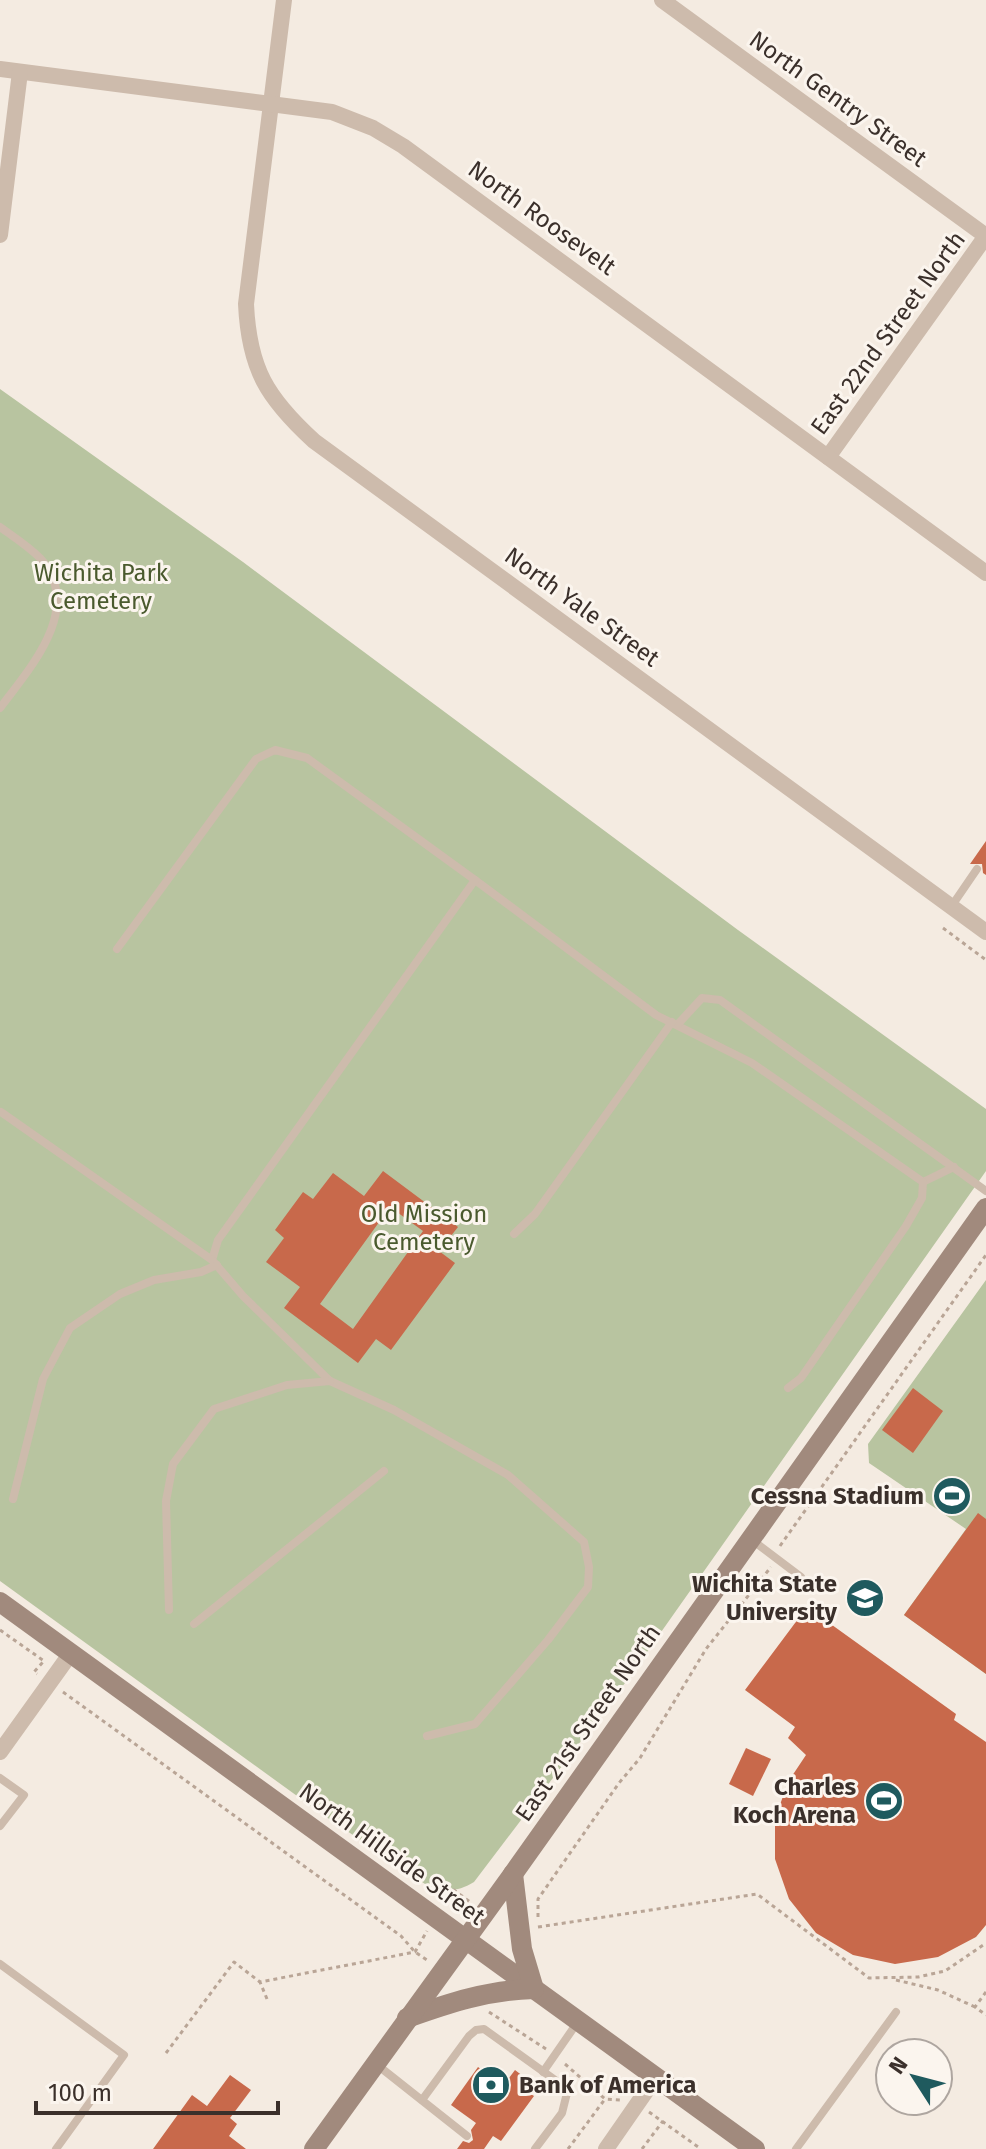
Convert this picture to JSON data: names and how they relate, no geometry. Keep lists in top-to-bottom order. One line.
{"streets":{"main road":["East 21st Street North","North Hillside Street"],"street":["North Gentry Street","North Roosevelt","East 22nd Street North","North Yale Street"]},"crossings":[["North Gentry Street","East 22nd Street North"],["North Roosevelt","East 22nd Street North"],["North Roosevelt","North Yale Street"],["East 21st Street North","North Hillside Street"]],"parks":["Wichita Park Cemetery","Old Mission Cemetery"],"places":{"sports":["Cessna Stadium","Charles Koch Arena"],"school or university":["Wichita State University"],"bank":["Bank of America"]},"scale_bar":"100 m","north":"top left"}
